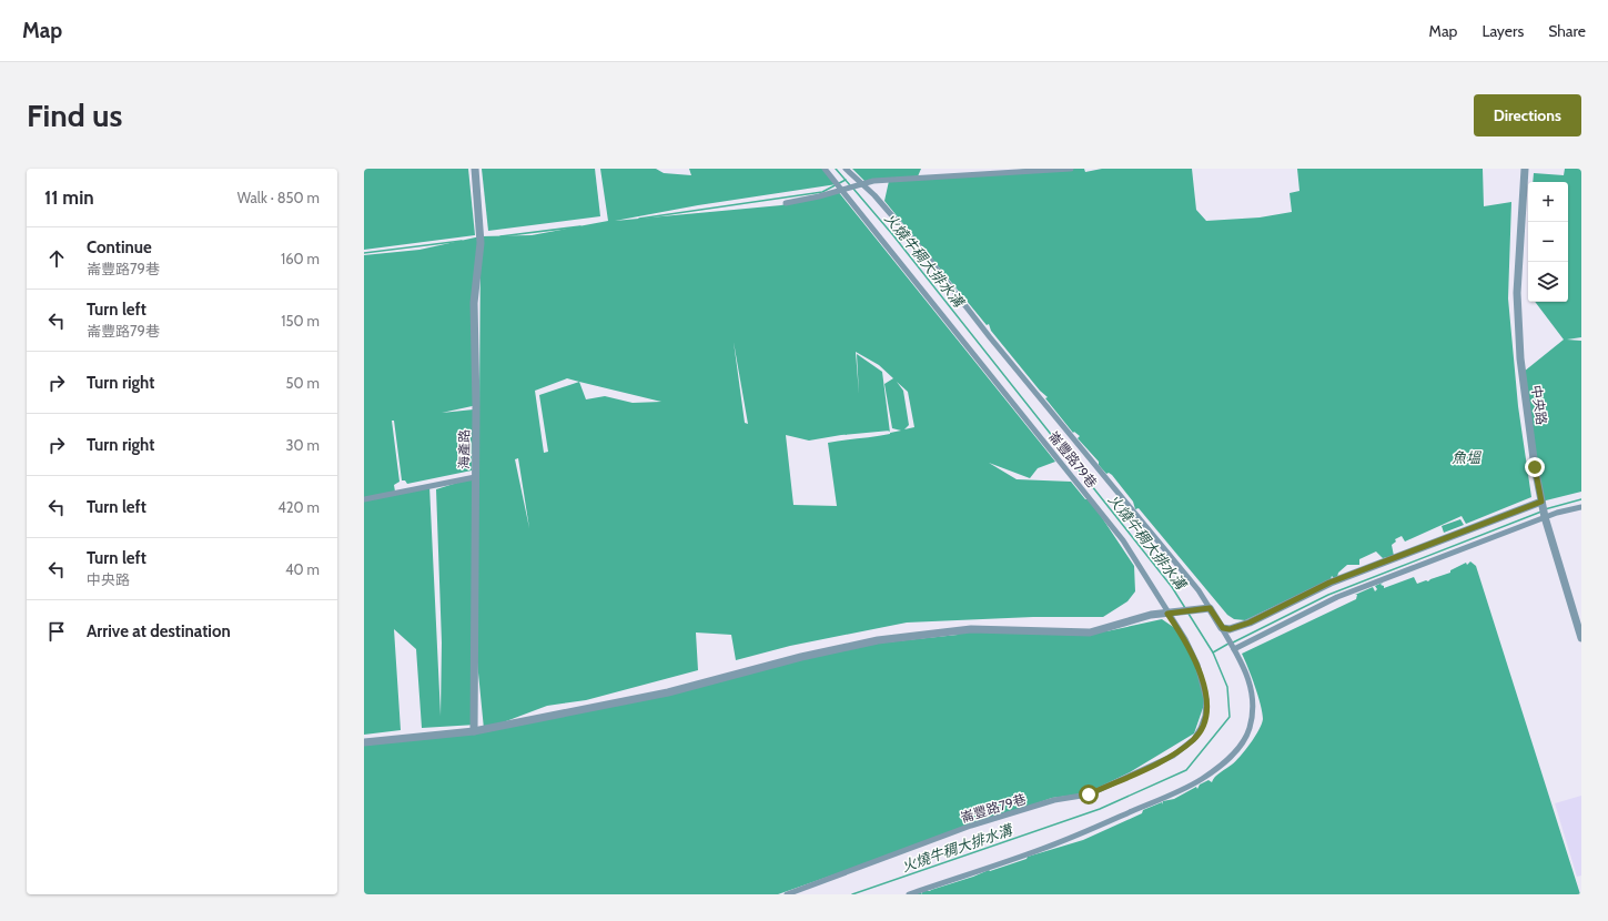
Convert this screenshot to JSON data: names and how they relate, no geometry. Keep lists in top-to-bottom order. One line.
{"streets":{"street":["中央路","海產路","崙豐路79巷"]},"water":["火燒牛稠大排水溝","魚塭"],"page":{"header":"Map","nav":["Map","Layers","Share"],"buttons":"Directions","title":"Find us","heading":["11 min","Walk · 850 m"],"map_buttons":["+","−"],"list":[["Continue","崙豐路79巷","160 m"],["Turn left","崙豐路79巷","150 m"],["Turn right","50 m"],["Turn right","30 m"],["Turn left","420 m"],["Turn left","中央路","40 m"],"Arrive at destination"]}}
